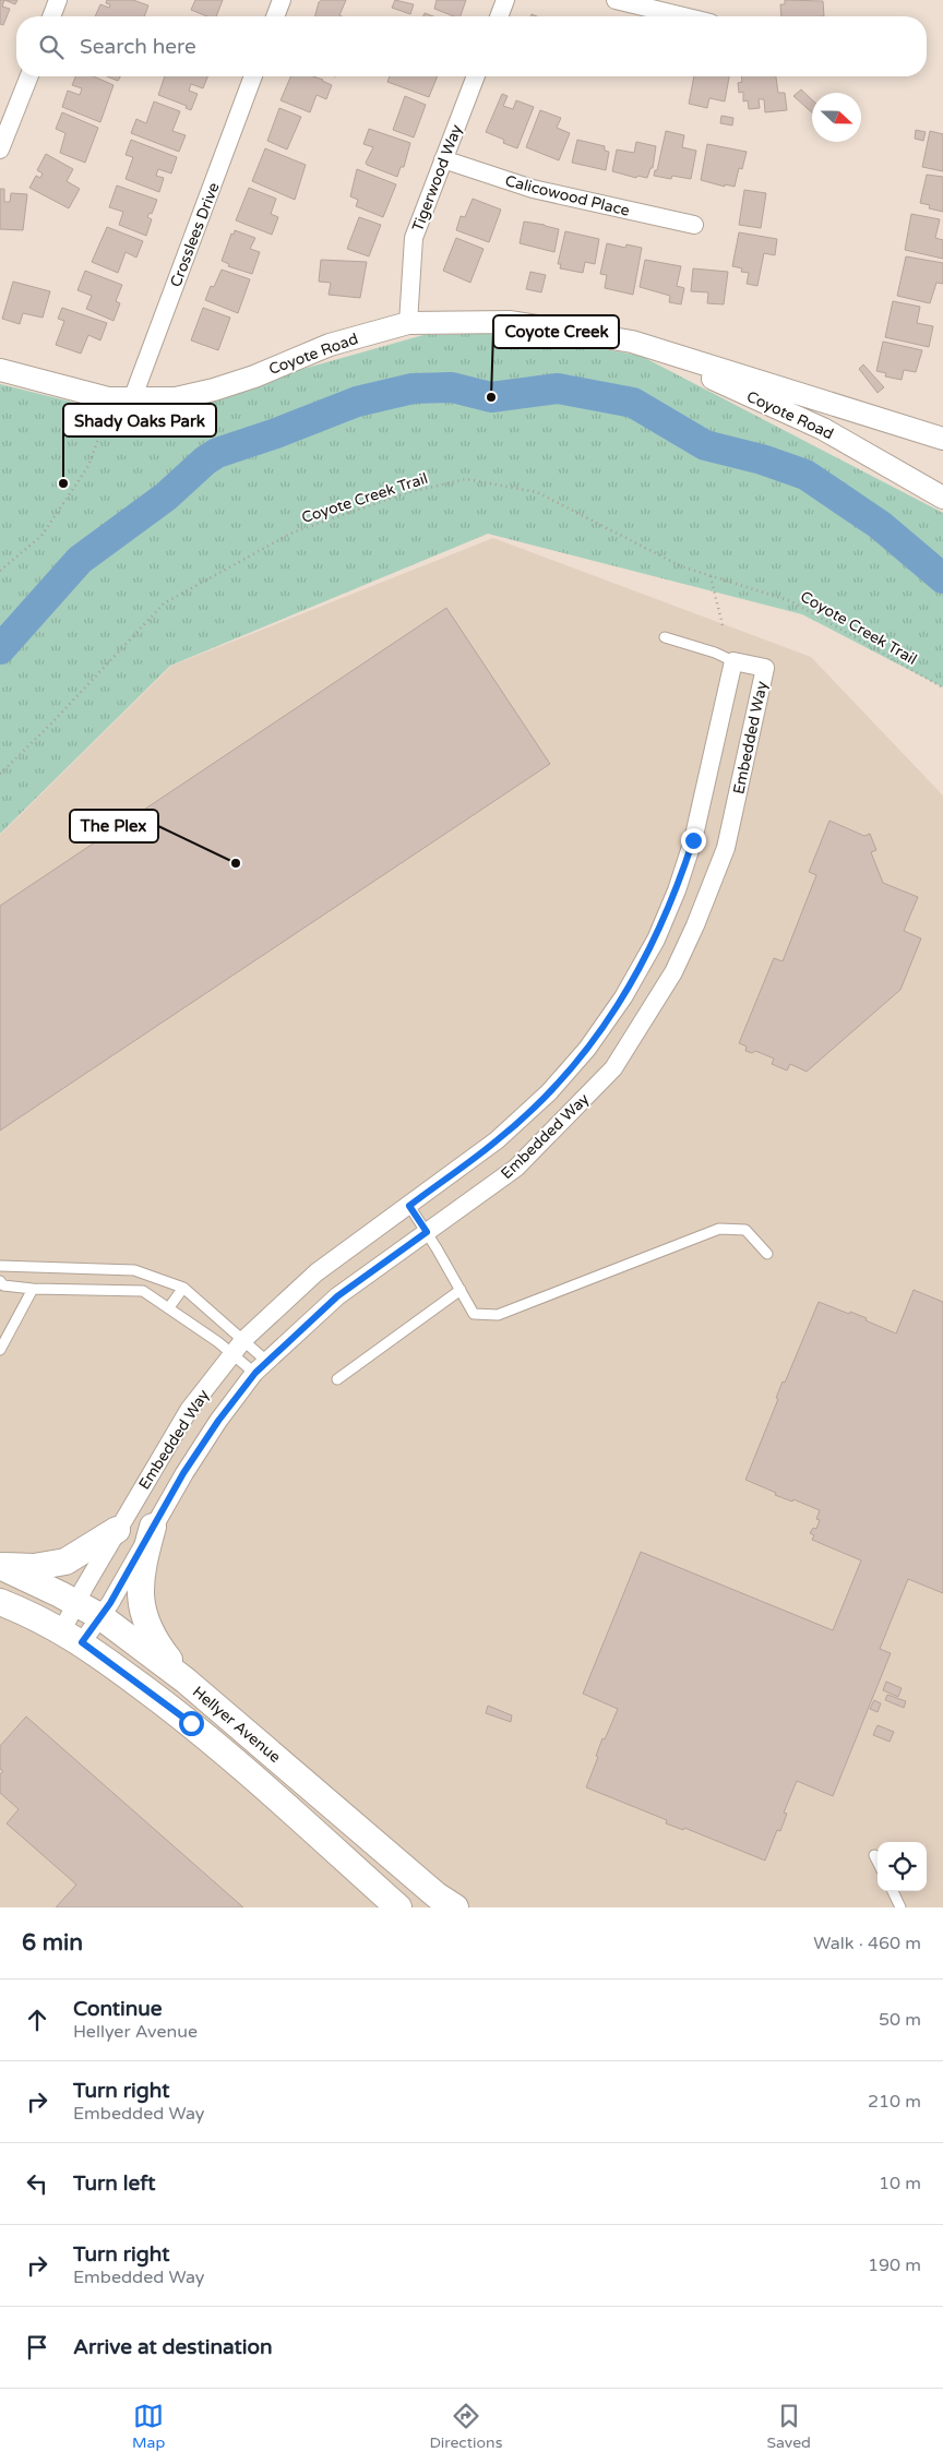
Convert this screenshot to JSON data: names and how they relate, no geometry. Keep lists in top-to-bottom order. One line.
{"streets":{"main road":["Hellyer Avenue"],"street":["Tigerwood Way","Calicowood Place","Crosslees Drive","Coyote Road","Embedded Way"],"path":["Coyote Creek Trail"]},"crossings":[["Tigerwood Way","Calicowood Place"],["Tigerwood Way","Coyote Road"],["Crosslees Drive","Coyote Road"],["Embedded Way","Hellyer Avenue"]],"places":["Coyote Creek","Shady Oaks Park","The Plex"],"north":"right","page":{"search":"Search here","heading":["6 min","Walk · 460 m"],"list":[["Continue","Hellyer Avenue","50 m"],["Turn right","Embedded Way","210 m"],["Turn left","10 m"],["Turn right","Embedded Way","190 m"],"Arrive at destination"],"nav":["Map","Directions","Saved"]}}
